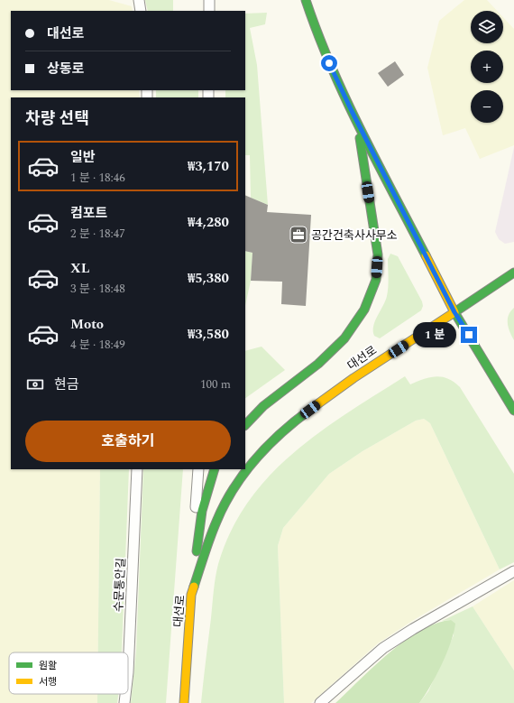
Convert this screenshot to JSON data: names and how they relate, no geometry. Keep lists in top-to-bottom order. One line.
{"streets":{"street":["대선로"],"lane":["수문통안길"]},"places":{"office":["공간건축사사무소"]},"legend":["원활","서행"],"page":{"map_buttons":["+","−"],"banner":["대선로","상동로"],"heading":"차량 선택","list":[{"name":"일반","note":"1 분 · 18:46","value":"₩3,170"},{"name":"컴포트","note":"2 분 · 18:47","value":"₩4,280"},{"name":"XL","note":"3 분 · 18:48","value":"₩5,380"},{"name":"Moto","note":"4 분 · 18:49","value":"₩3,580"}],"bubble":"1 분","pay":["현금","100 m"],"buttons":"호출하기"}}
